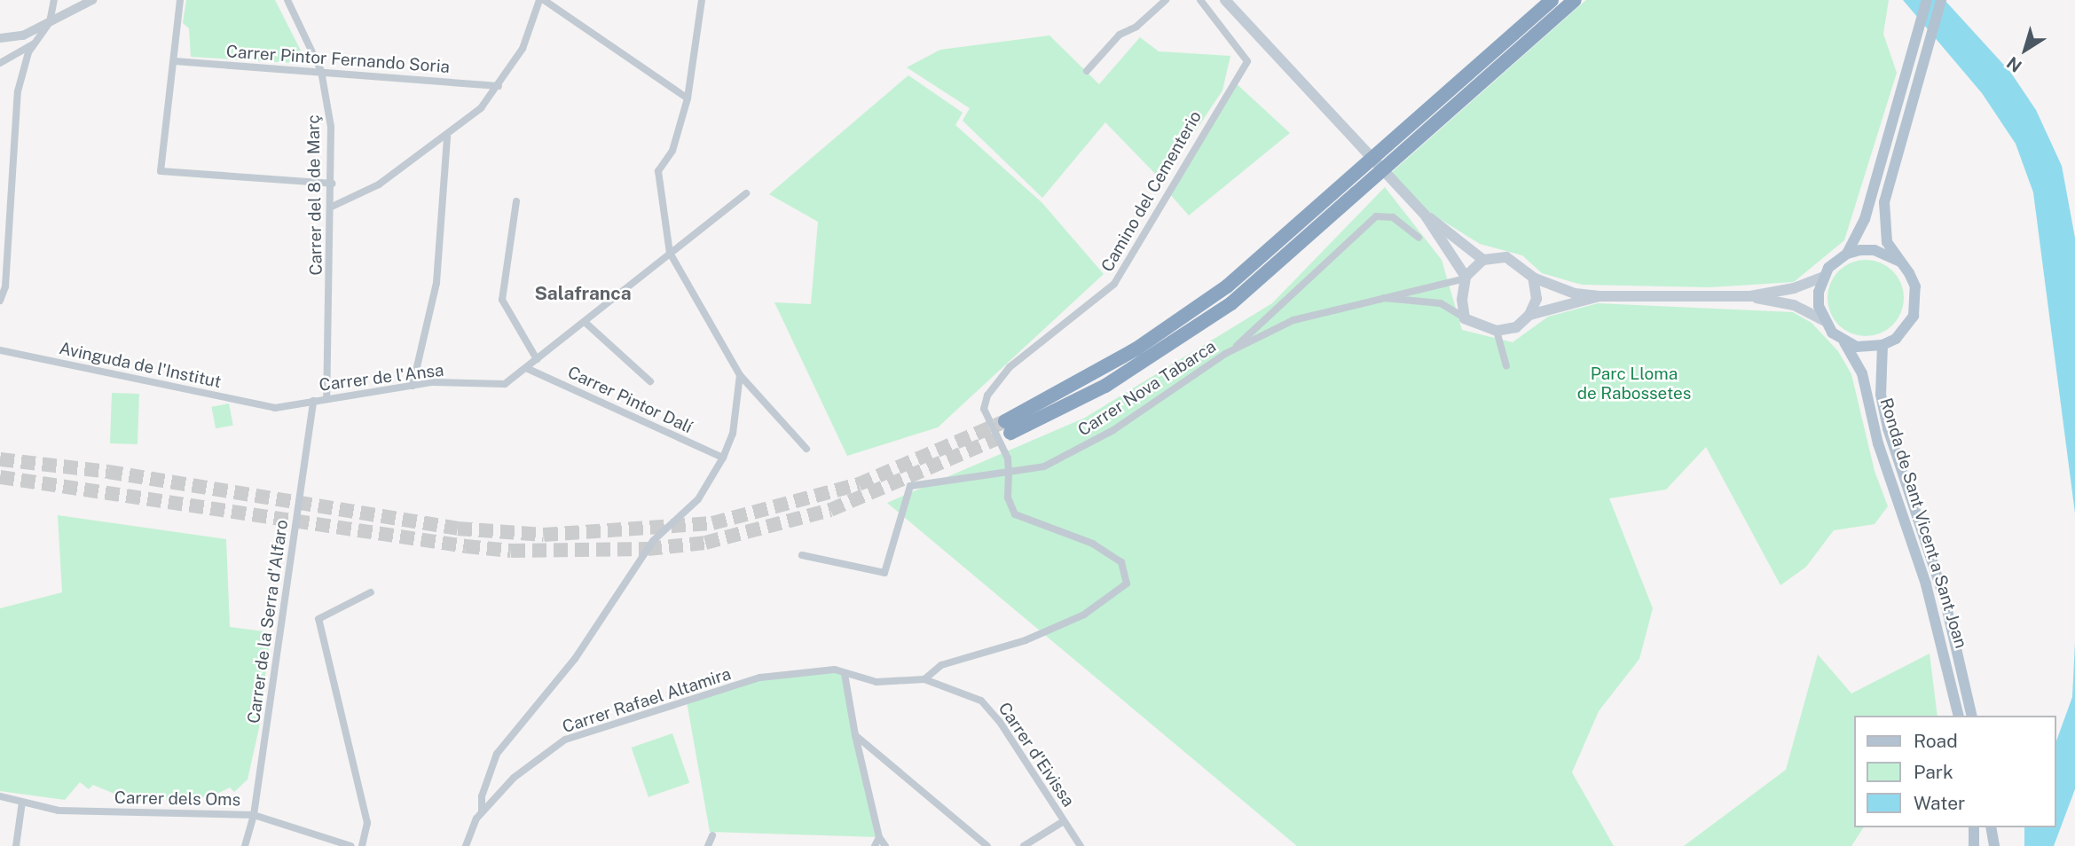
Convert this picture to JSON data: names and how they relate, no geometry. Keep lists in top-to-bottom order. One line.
{"streets":{"main road":["Ronda de Sant Vicent a Sant Joan"],"street":["Carrer Pintor Fernando Soria","Camino del Cementerio","Carrer del 8 de Març","Avinguda de l'Institut","Carrer de l'Ansa","Carrer Nova Tabarca","Carrer Pintor Dalí","Carrer de la Serra d'Alfaro","Carrer Rafael Altamira","Carrer d'Eivissa","Carrer dels Oms"]},"crossings":[["Carrer Pintor Fernando Soria","Carrer del 8 de Març"],["Camino del Cementerio","Carrer Nova Tabarca"],["Carrer del 8 de Març","Carrer de l'Ansa"],["Avinguda de l'Institut","Carrer de l'Ansa"],["Carrer de l'Ansa","Carrer Pintor Dalí"],["Carrer de l'Ansa","Carrer de la Serra d'Alfaro"],["Carrer de la Serra d'Alfaro","Carrer dels Oms"]],"districts":["Salafranca"],"parks":["Parc Lloma de Rabossetes"],"legend":["Road","Park","Water"],"north":"bottom left"}
